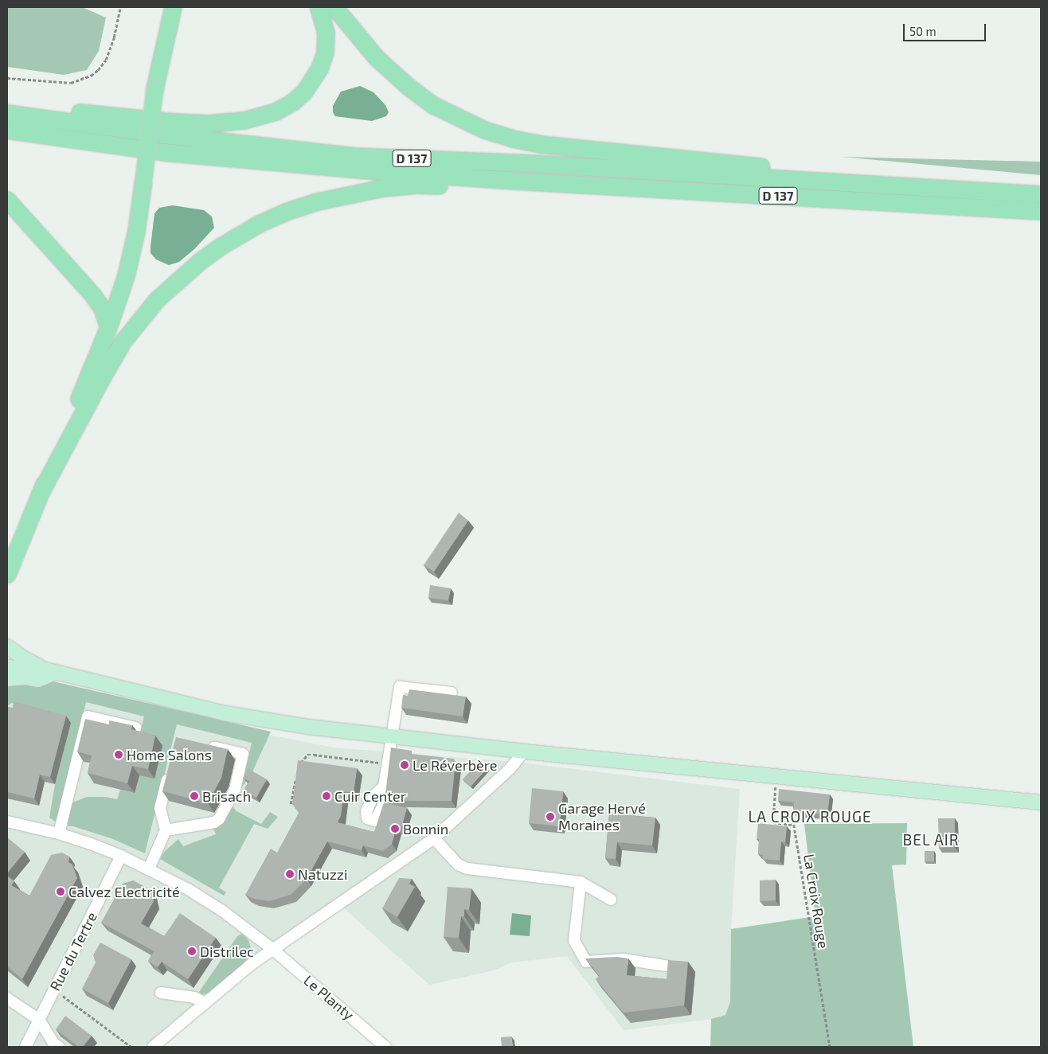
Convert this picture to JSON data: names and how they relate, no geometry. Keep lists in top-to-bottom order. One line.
{"streets":{"highway":["D 137"],"street":["Rue du Tertre","Le Planty"],"path":["La Croix Rouge"]},"crossings":[["Rue du Tertre","Le Planty"]],"districts":["LA CROIX ROUGE","BEL AIR"],"places":["Home Salons","Le Réverbère","Brisach","Cuir Center","Garage Hervé Moraines","Bonnin","Natuzzi","Calvez Electricité","Distrilec"],"scale_bar":"50 m"}
